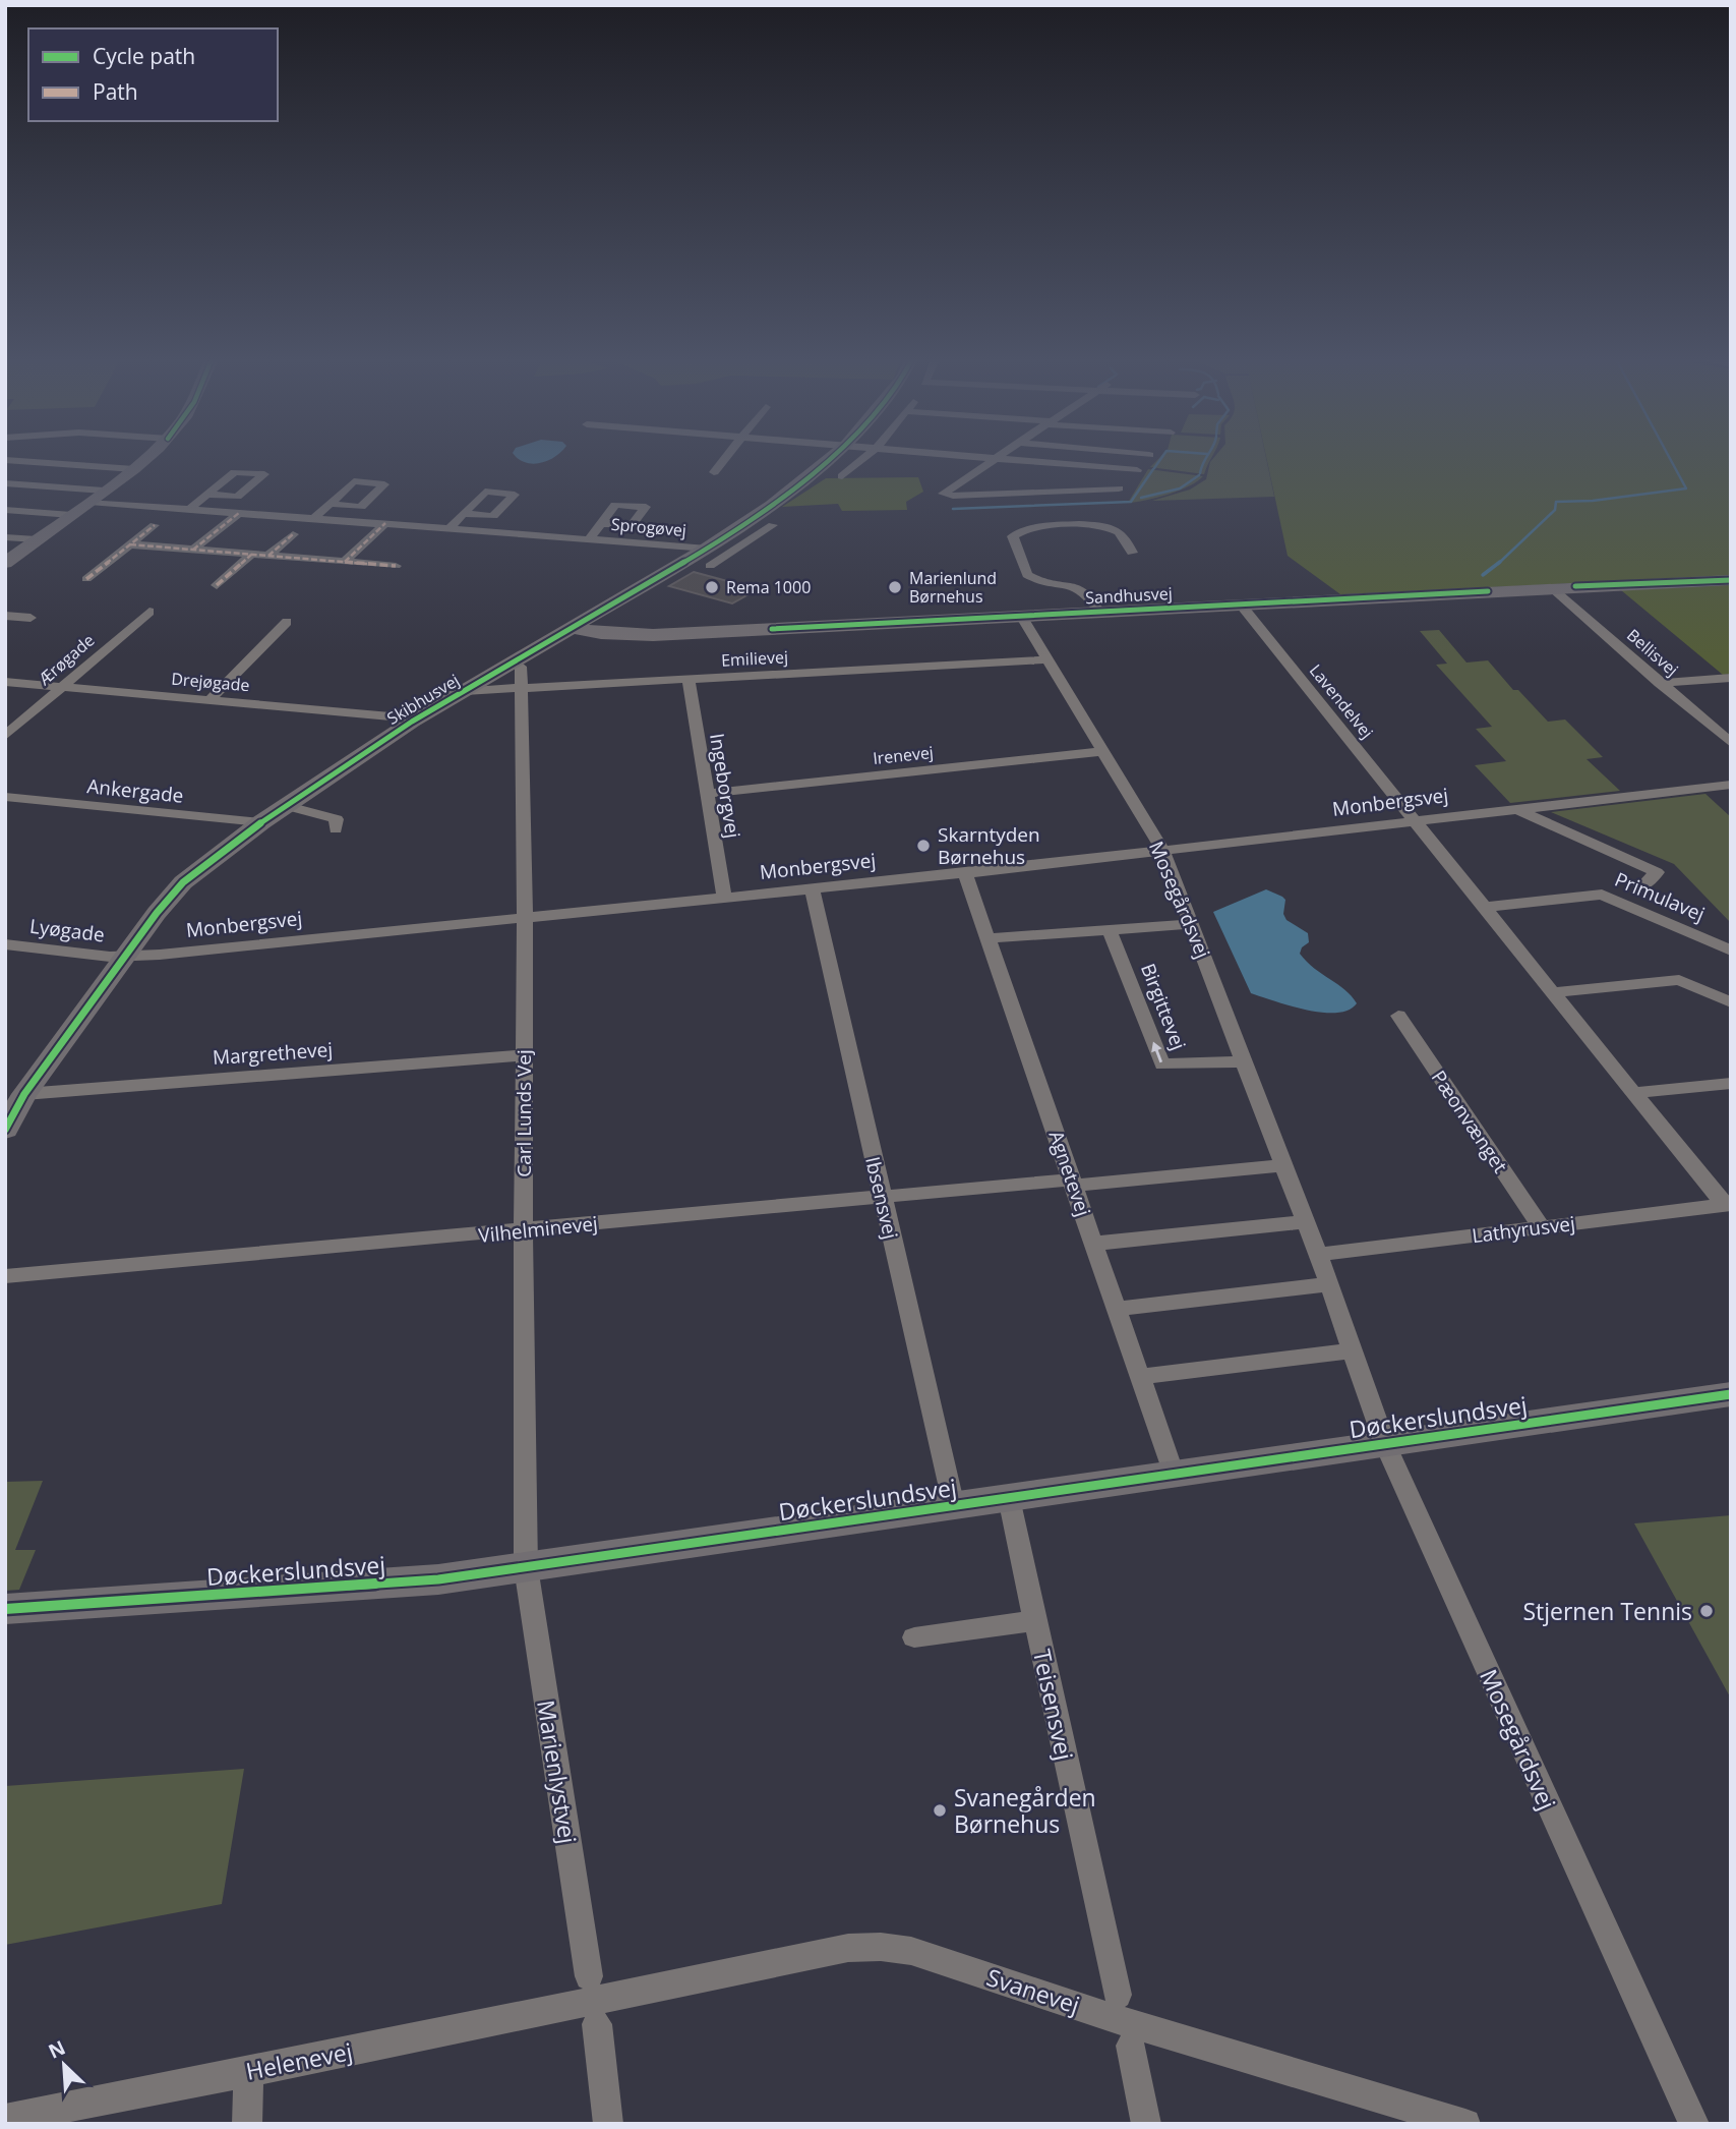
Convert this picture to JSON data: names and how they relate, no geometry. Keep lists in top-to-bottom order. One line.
{"streets":{"street":["Sprogøvej","Sandhusvej","Bellisvej","Emilievej","Ærøgade","Drejøgade","Skibhusvej","Lavendelvej","Irenevej","Ingeborgvej","Ankergade","Monbergsvej","Primulavej","Mosegårdsvej","Lyøgade","Birgittevej","Margrethevej","Carl Lunds Vej","Pæonvænget","Agnetevej","Ibsensvej","Vilhelminevej","Lathyrusvej","Døckerslundsvej","Teisensvej","Marienlystvej","Svanevej","Helenevej"]},"crossings":[["Sprogøvej","Skibhusvej"],["Sandhusvej","Bellisvej"],["Sandhusvej","Skibhusvej"],["Sandhusvej","Lavendelvej"],["Sandhusvej","Mosegårdsvej"],["Emilievej","Skibhusvej"],["Emilievej","Ingeborgvej"],["Emilievej","Mosegårdsvej"],["Emilievej","Carl Lunds Vej"],["Ærøgade","Drejøgade"],["Drejøgade","Skibhusvej"],["Skibhusvej","Ankergade"],["Skibhusvej","Monbergsvej"],["Skibhusvej","Lyøgade"],["Skibhusvej","Margrethevej"],["Skibhusvej","Carl Lunds Vej"],["Lavendelvej","Monbergsvej"],["Irenevej","Ingeborgvej"],["Irenevej","Mosegårdsvej"],["Ingeborgvej","Monbergsvej"],["Monbergsvej","Mosegårdsvej"],["Monbergsvej","Lyøgade"],["Monbergsvej","Carl Lunds Vej"],["Monbergsvej","Agnetevej"],["Monbergsvej","Ibsensvej"],["Mosegårdsvej","Birgittevej"],["Mosegårdsvej","Lathyrusvej"],["Mosegårdsvej","Døckerslundsvej"],["Margrethevej","Carl Lunds Vej"],["Carl Lunds Vej","Vilhelminevej"],["Carl Lunds Vej","Døckerslundsvej"],["Carl Lunds Vej","Marienlystvej"],["Pæonvænget","Lathyrusvej"],["Agnetevej","Vilhelminevej"],["Agnetevej","Døckerslundsvej"],["Ibsensvej","Vilhelminevej"],["Ibsensvej","Døckerslundsvej"],["Døckerslundsvej","Teisensvej"],["Døckerslundsvej","Marienlystvej"],["Marienlystvej","Svanevej"],["Marienlystvej","Helenevej"],["Svanevej","Helenevej"]],"one_way":["Birgittevej"],"places":["Rema 1000","Marienlund Børnehus","Skarntyden Børnehus","Stjernen Tennis","Svanegården Børnehus"],"legend":["Cycle path","Path"],"north":"top left"}
